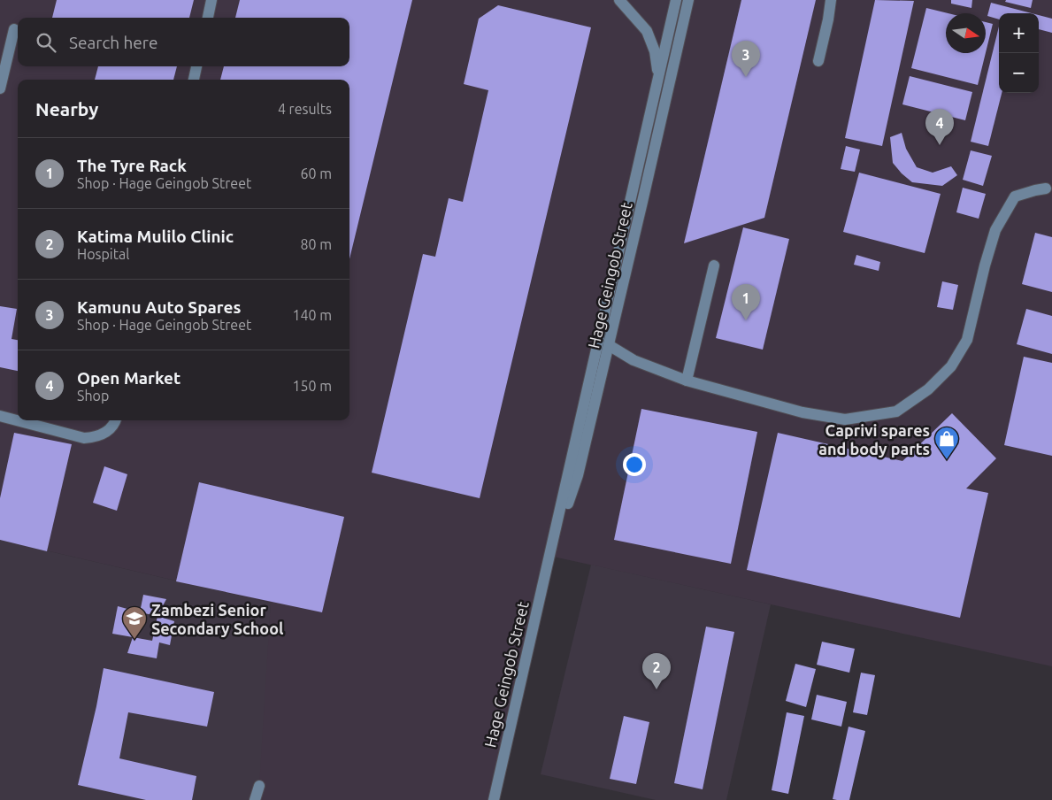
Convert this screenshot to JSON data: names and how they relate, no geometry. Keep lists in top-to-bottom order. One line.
{"streets":{"street":["Hage Geingob Street"]},"places":{"shop":["Caprivi spares and body parts"],"school or university":["Zambezi Senior Secondary School"]},"north":"right","page":{"map_buttons":["+","−"],"search":"Search here","pins":["3","4","1","2"],"heading":["Nearby","4 results"],"list":[{"mark":"1","name":"The Tyre Rack","note":"Shop · Hage Geingob Street","value":"60 m"},{"mark":"2","name":"Katima Mulilo Clinic","note":"Hospital","value":"80 m"},{"mark":"3","name":"Kamunu Auto Spares","note":"Shop · Hage Geingob Street","value":"140 m"},{"mark":"4","name":"Open Market","note":"Shop","value":"150 m"}]}}
